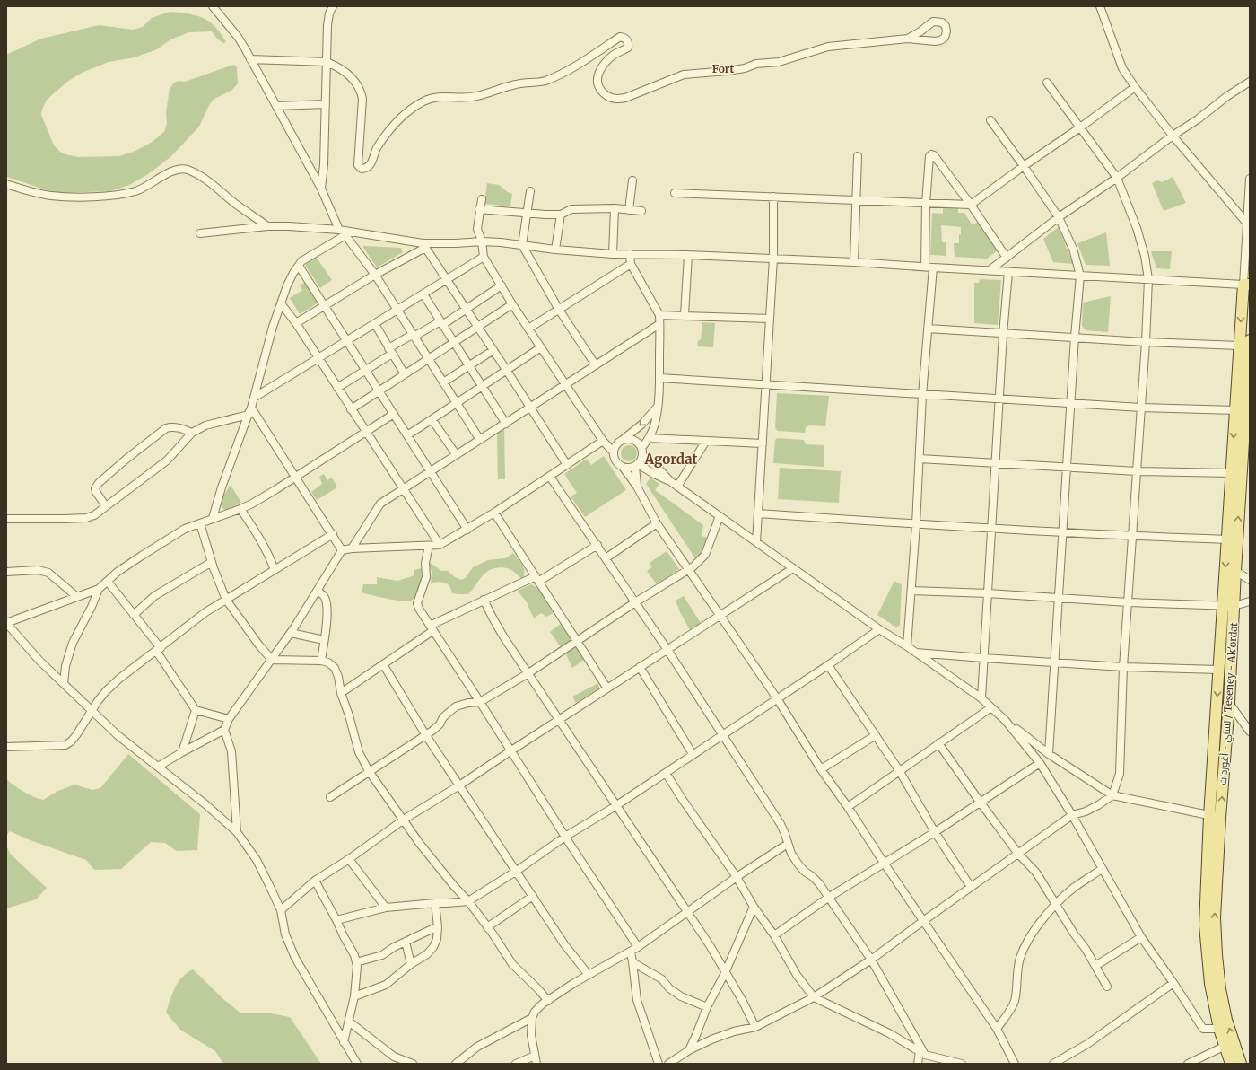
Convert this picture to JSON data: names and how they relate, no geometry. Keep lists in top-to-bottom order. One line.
{"streets":{"main road":["تسني - أغوردات / Teseney - Ak'ordat"]},"districts":["Fort","Agordat"]}
